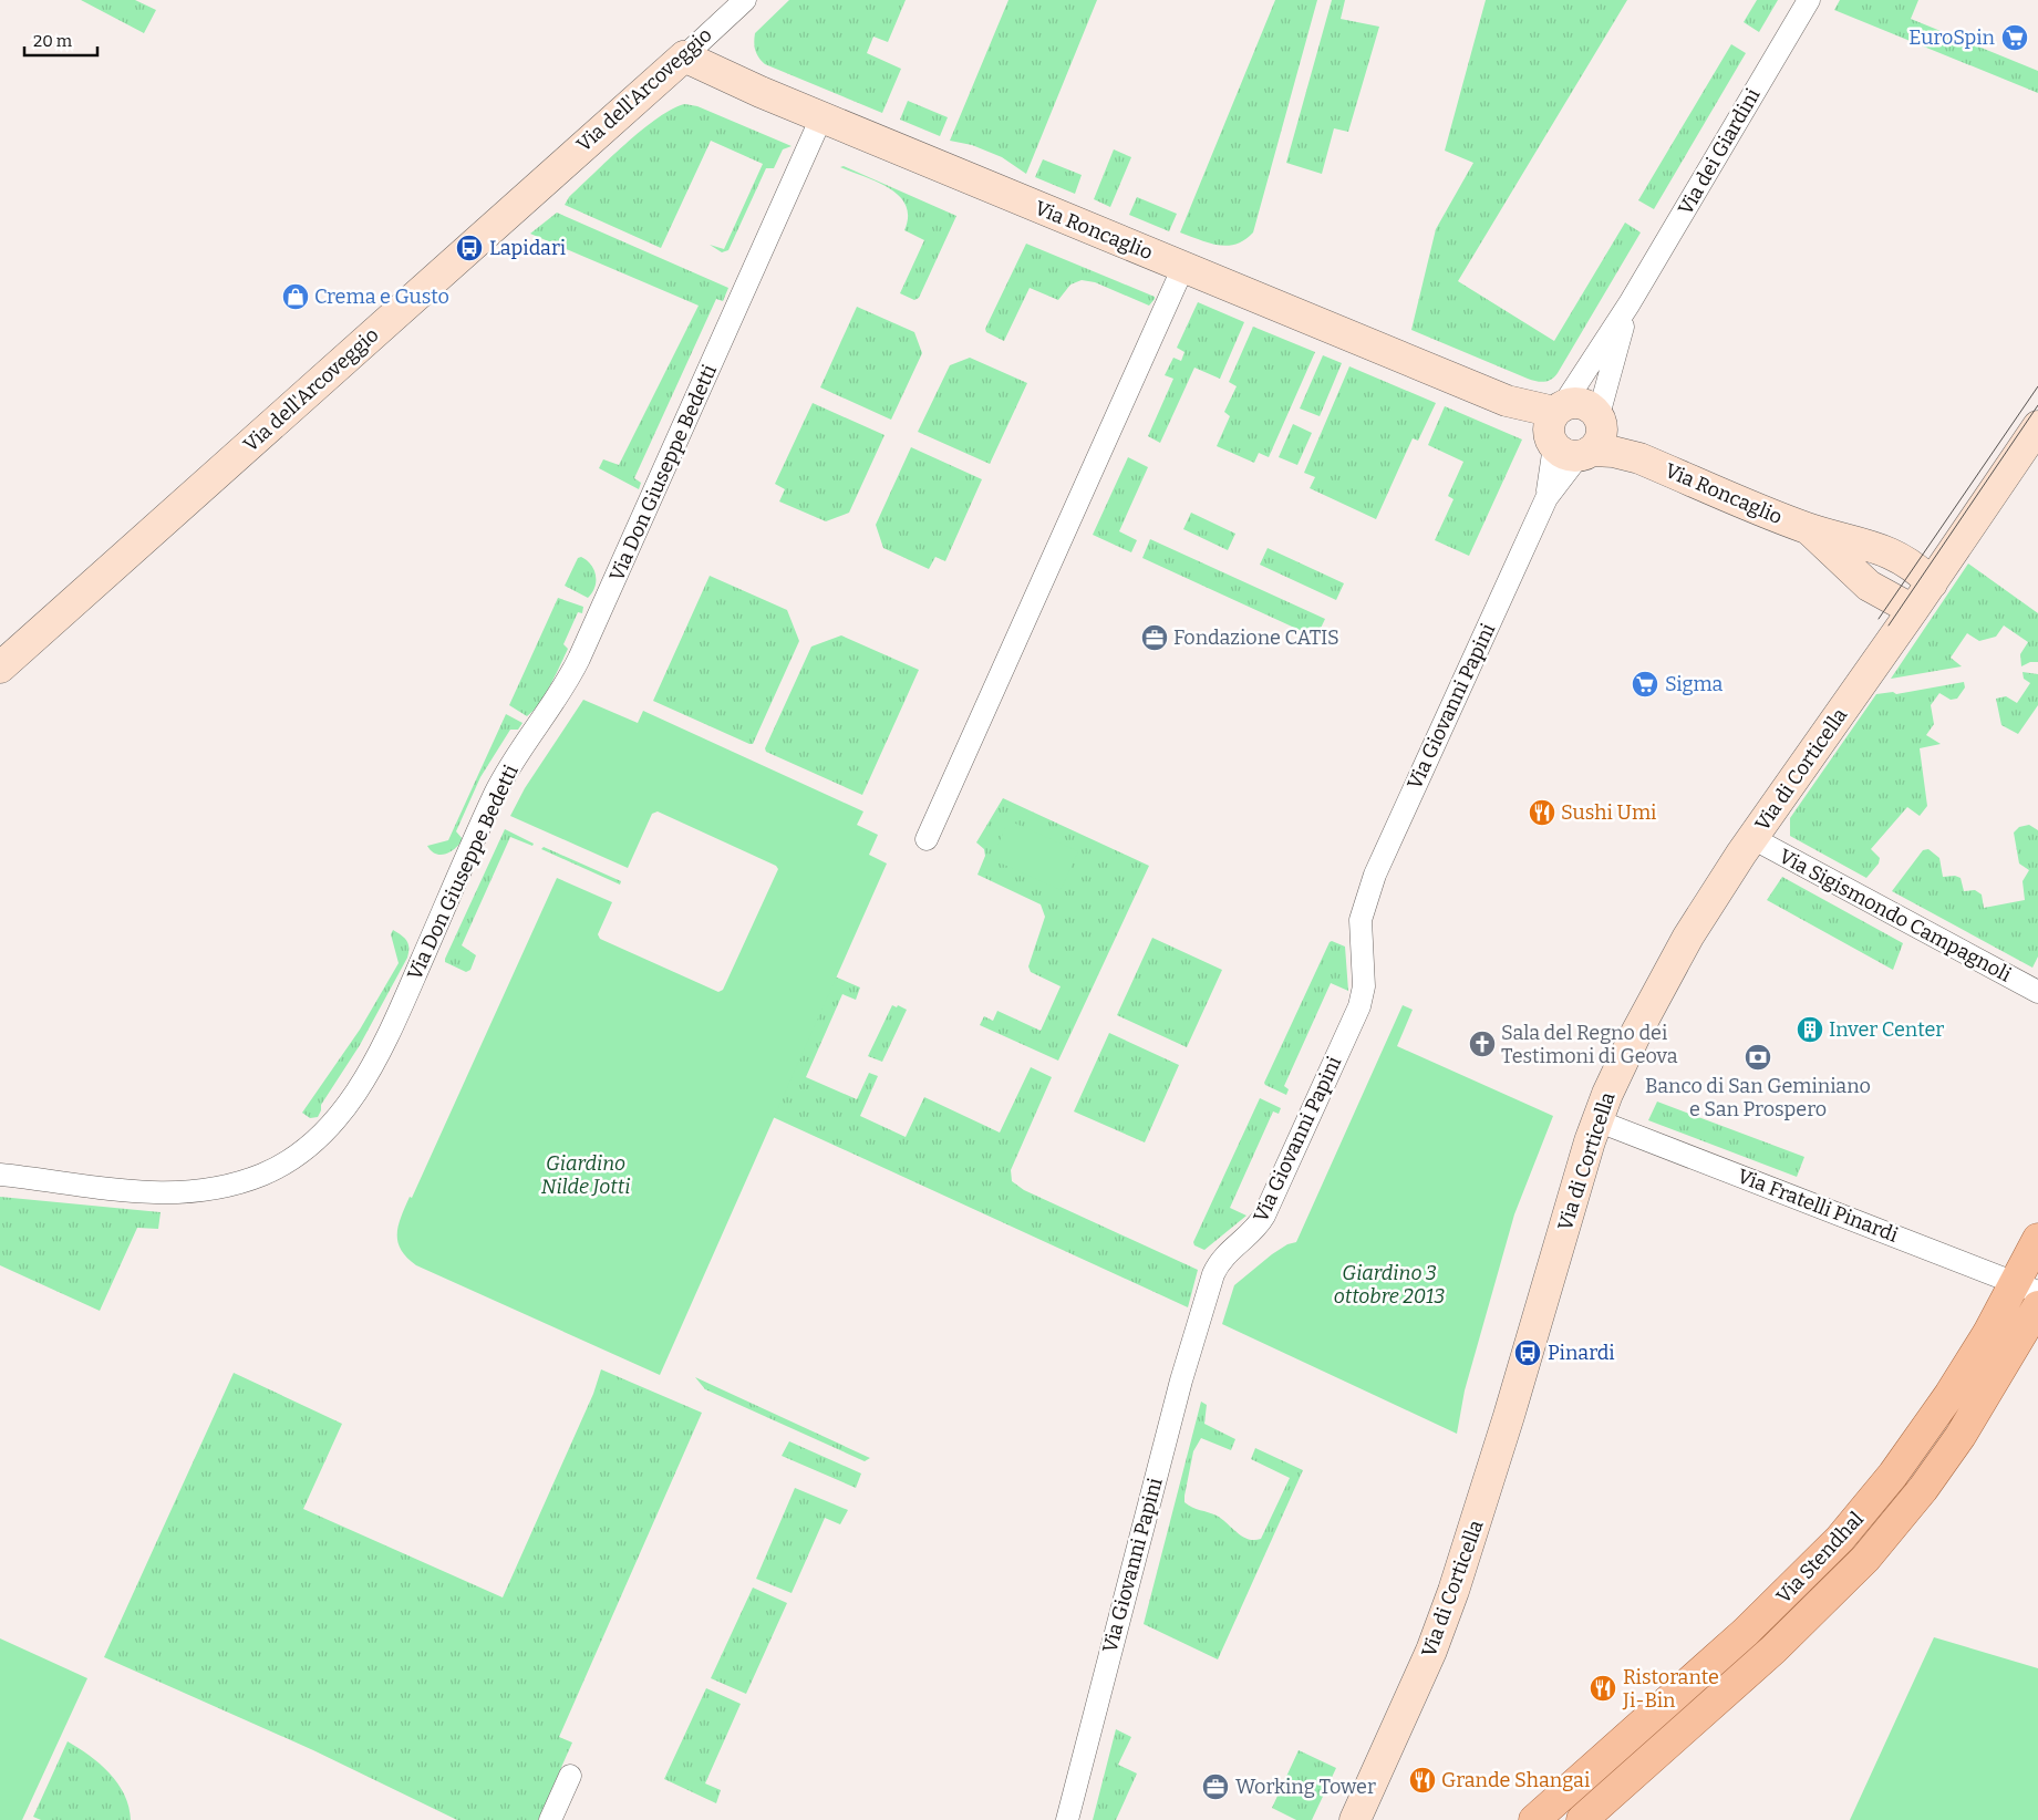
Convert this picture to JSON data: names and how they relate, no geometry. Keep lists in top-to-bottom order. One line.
{"streets":{"main road":["Via Stendhal"],"street":["Via dell'Arcoveggio","Via dei Giardini","Via Roncaglio","Via Don Giuseppe Bedetti","Via Giovanni Papini","Via di Corticella","Via Sigismondo Campagnoli","Via Fratelli Pinardi"]},"crossings":[["Via dell'Arcoveggio","Via Roncaglio"],["Via dei Giardini","Via Roncaglio"],["Via dei Giardini","Via Giovanni Papini"],["Via Roncaglio","Via Don Giuseppe Bedetti"],["Via Roncaglio","Via Giovanni Papini"],["Via Roncaglio","Via di Corticella"],["Via di Corticella","Via Sigismondo Campagnoli"],["Via di Corticella","Via Fratelli Pinardi"],["Via Fratelli Pinardi","Via Stendhal"]],"parks":["Giardino Nilde Jotti","Giardino 3 ottobre 2013"],"places":{"supermarket":["EuroSpin","Sigma"],"bus stop":["Lapidari","Pinardi"],"shop":["Crema e Gusto"],"office":["Fondazione CATIS","Working Tower"],"restaurant":["Sushi Umi","Ristorante Ji-Bin","Grande Shangai"],"building":["Inver Center"],"church":["Sala del Regno dei Testimoni di Geova"],"bank":["Banco di San Geminiano e San Prospero"]},"scale_bar":"20 m"}
